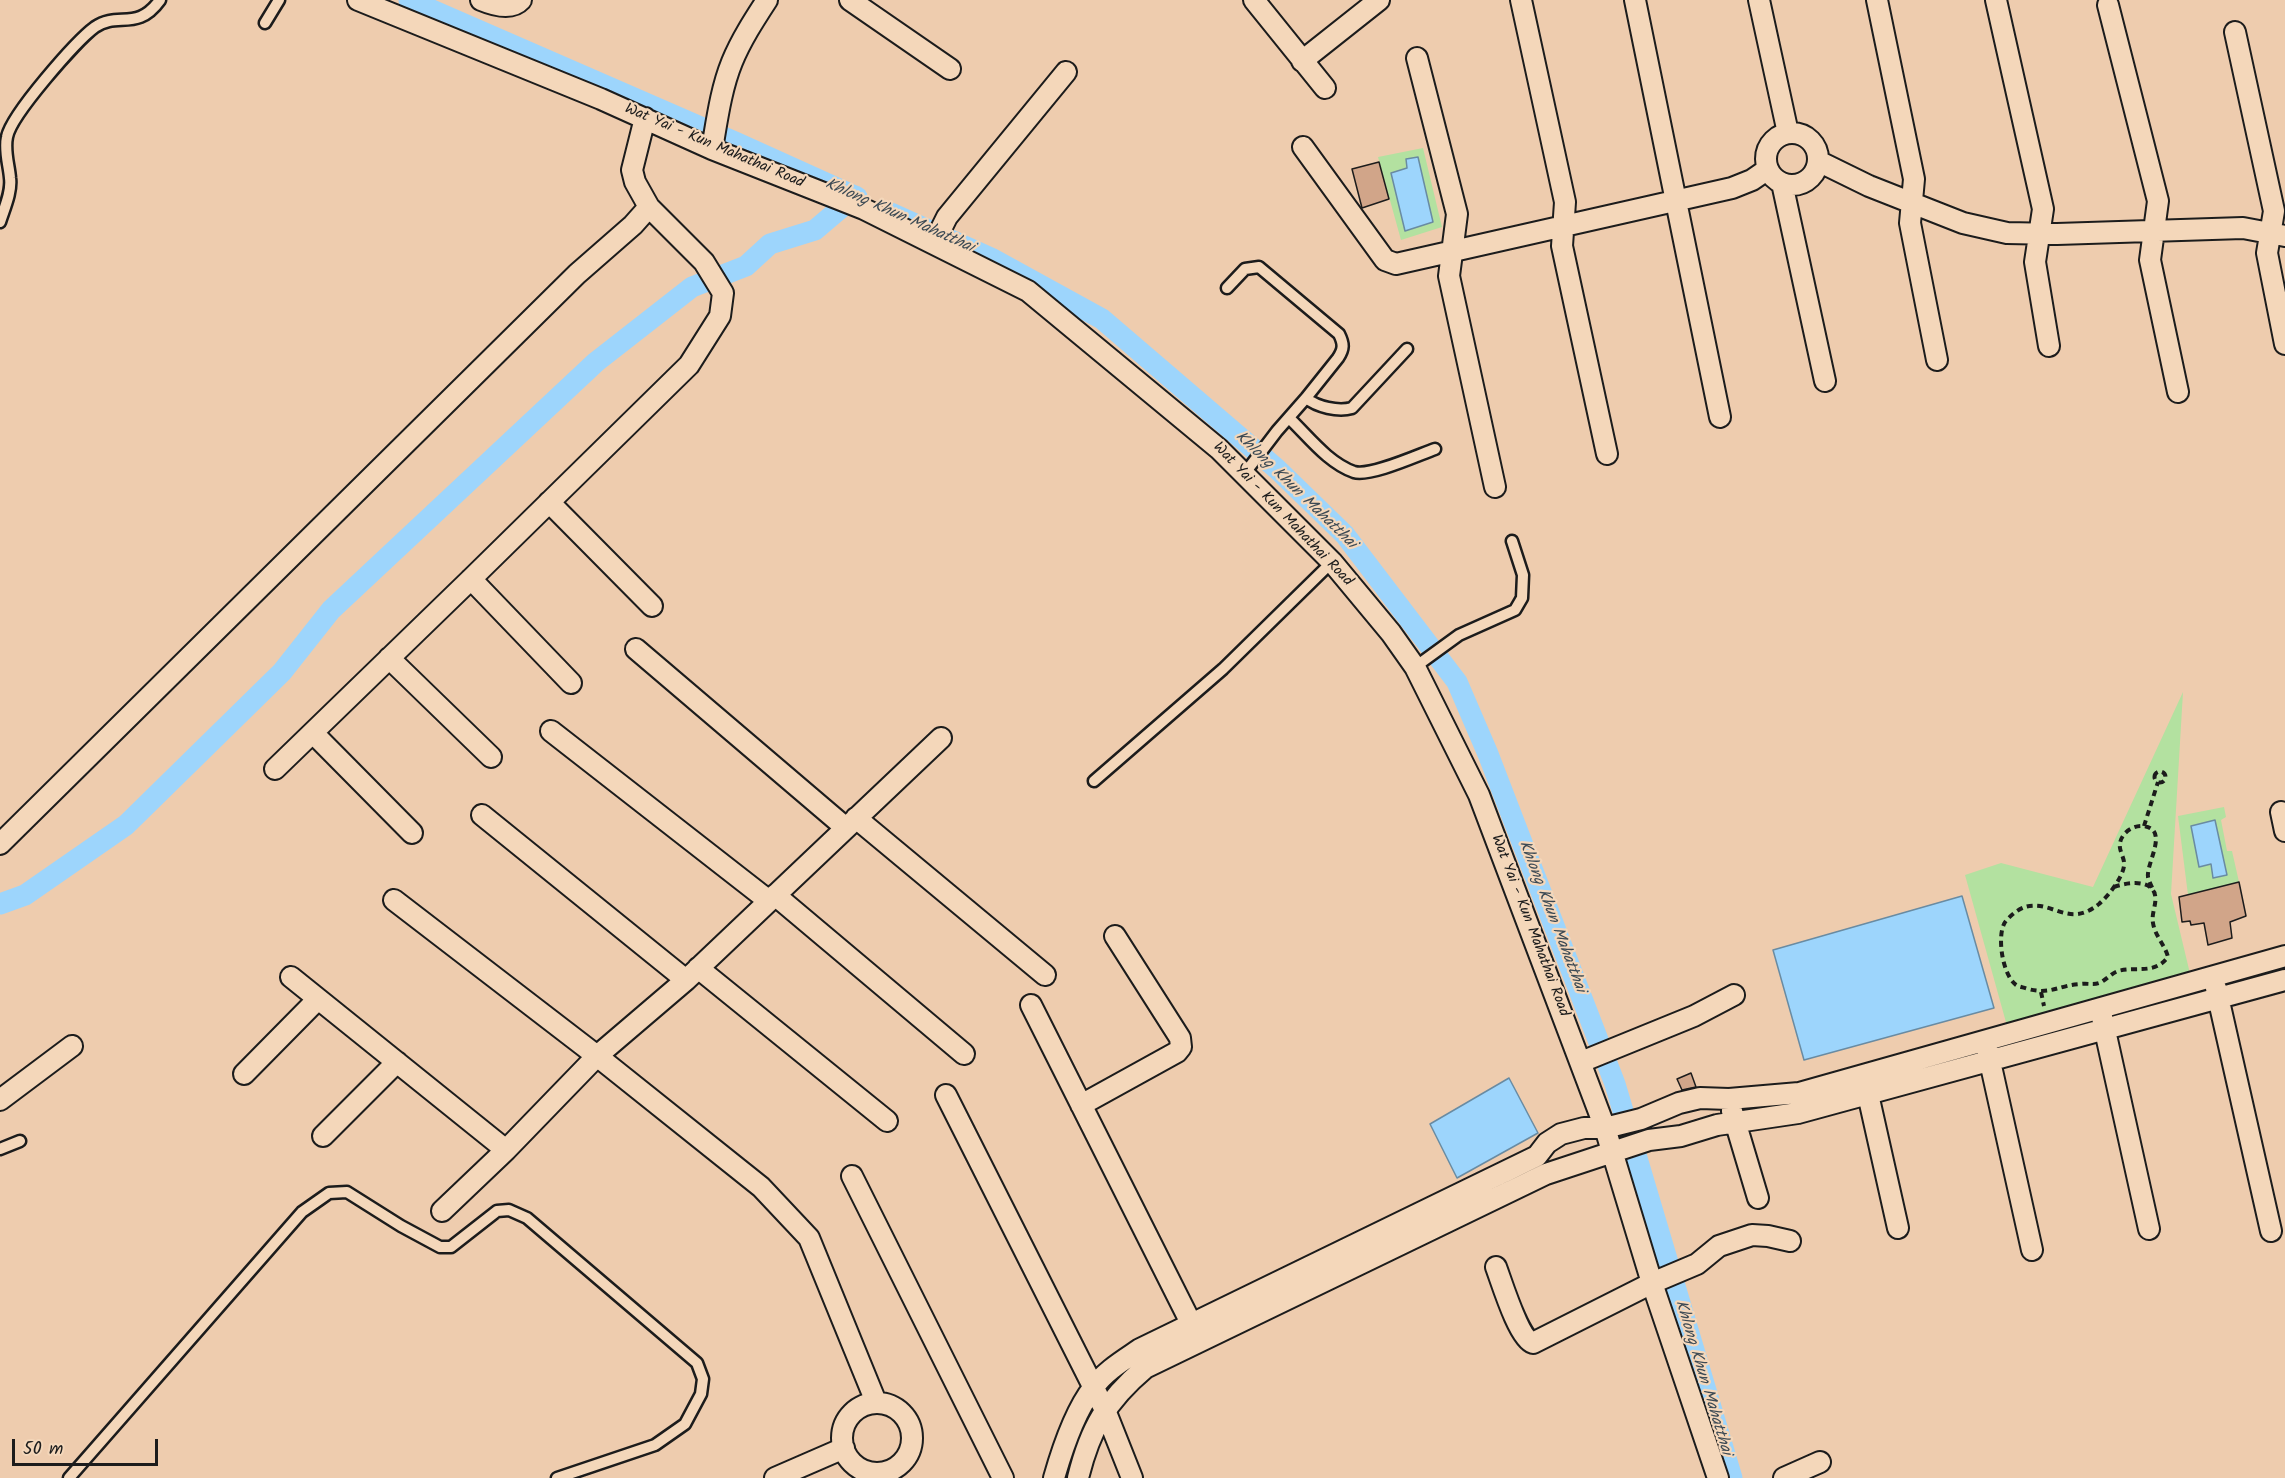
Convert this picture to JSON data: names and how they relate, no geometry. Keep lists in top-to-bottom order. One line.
{"streets":{"street":["Wat Yai - Kun Mahathai Road"]},"water":["Khlong Khun Mahatthai"],"scale_bar":"50 m"}
